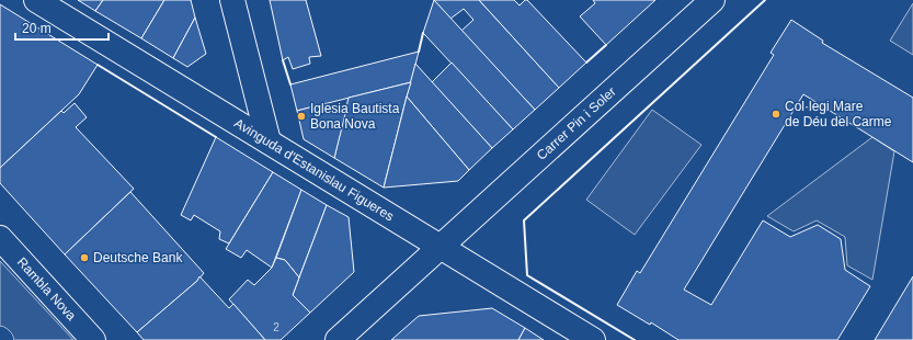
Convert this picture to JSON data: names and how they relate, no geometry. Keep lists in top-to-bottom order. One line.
{"streets":{"street":["Carrer Pin i Soler","Avinguda d'Estanislau Figueres","Rambla Nova"]},"crossings":[["Carrer Pin i Soler","Avinguda d'Estanislau Figueres"]],"places":["Col·legi Mare de Déu del Carme","Iglesia Bautista Bona Nova","Deutsche Bank"],"house_numbers":["2"],"scale_bar":"20 m"}
